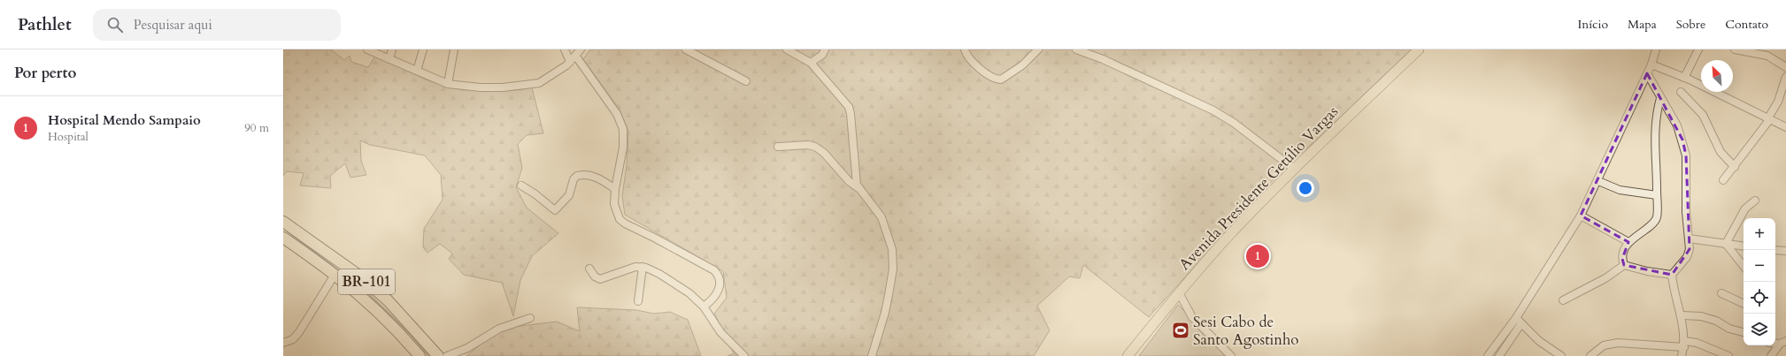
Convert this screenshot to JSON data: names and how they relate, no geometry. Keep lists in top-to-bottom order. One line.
{"streets":{"highway":["BR-101"],"main road":["Avenida Presidente Getúlio Vargas"]},"places":{"sports":["Sesi Cabo de Santo Agostinho"]},"north":"top left","page":{"header":"Pathlet","search":"Pesquisar aqui","nav":["Início","Mapa","Sobre","Contato"],"heading":"Por perto","list":[{"mark":"1","name":"Hospital Mendo Sampaio","note":"Hospital","value":"90 m"}],"map_buttons":["+","−"],"pins":"1"}}
